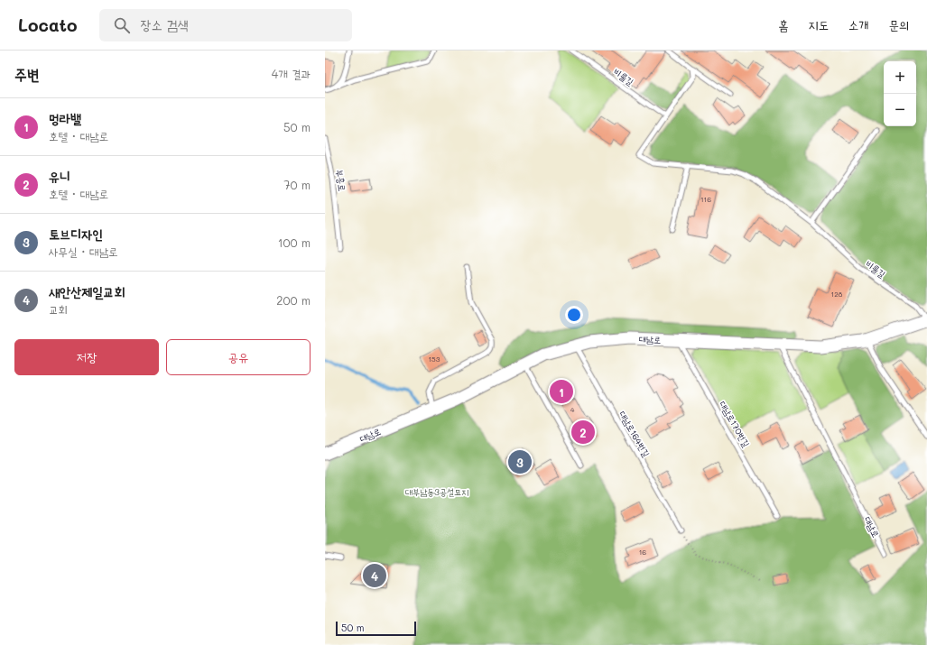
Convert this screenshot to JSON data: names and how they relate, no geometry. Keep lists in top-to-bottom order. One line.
{"streets":{"street":["대남로"],"lane":["비룰길","부흥로","대남로170번길","대남로164번길"]},"crossings":[["비룰길","대남로"],["대남로","대남로170번길"],["대남로","대남로164번길"]],"parks":["대부남동3공설묘지"],"house_numbers":["116","128","153","4","16"],"scale_bar":"50 m","page":{"header":"Locato","search":"장소 검색","nav":["홈","지도","소개","문의"],"heading":["주변","4개 결과"],"map_buttons":["+","−"],"list":[{"mark":"1","name":"멍라밸","note":"호텔 · 대남로","value":"50 m"},{"mark":"2","name":"유니","note":"호텔 · 대남로","value":"70 m"},{"mark":"3","name":"토브디자인","note":"사무실 · 대남로","value":"100 m"},{"mark":"4","name":"새안산제일교회","note":"교회","value":"200 m"}],"buttons":["저장","공유"],"pins":["1","2","3","4"],"scale":"50 m"}}
